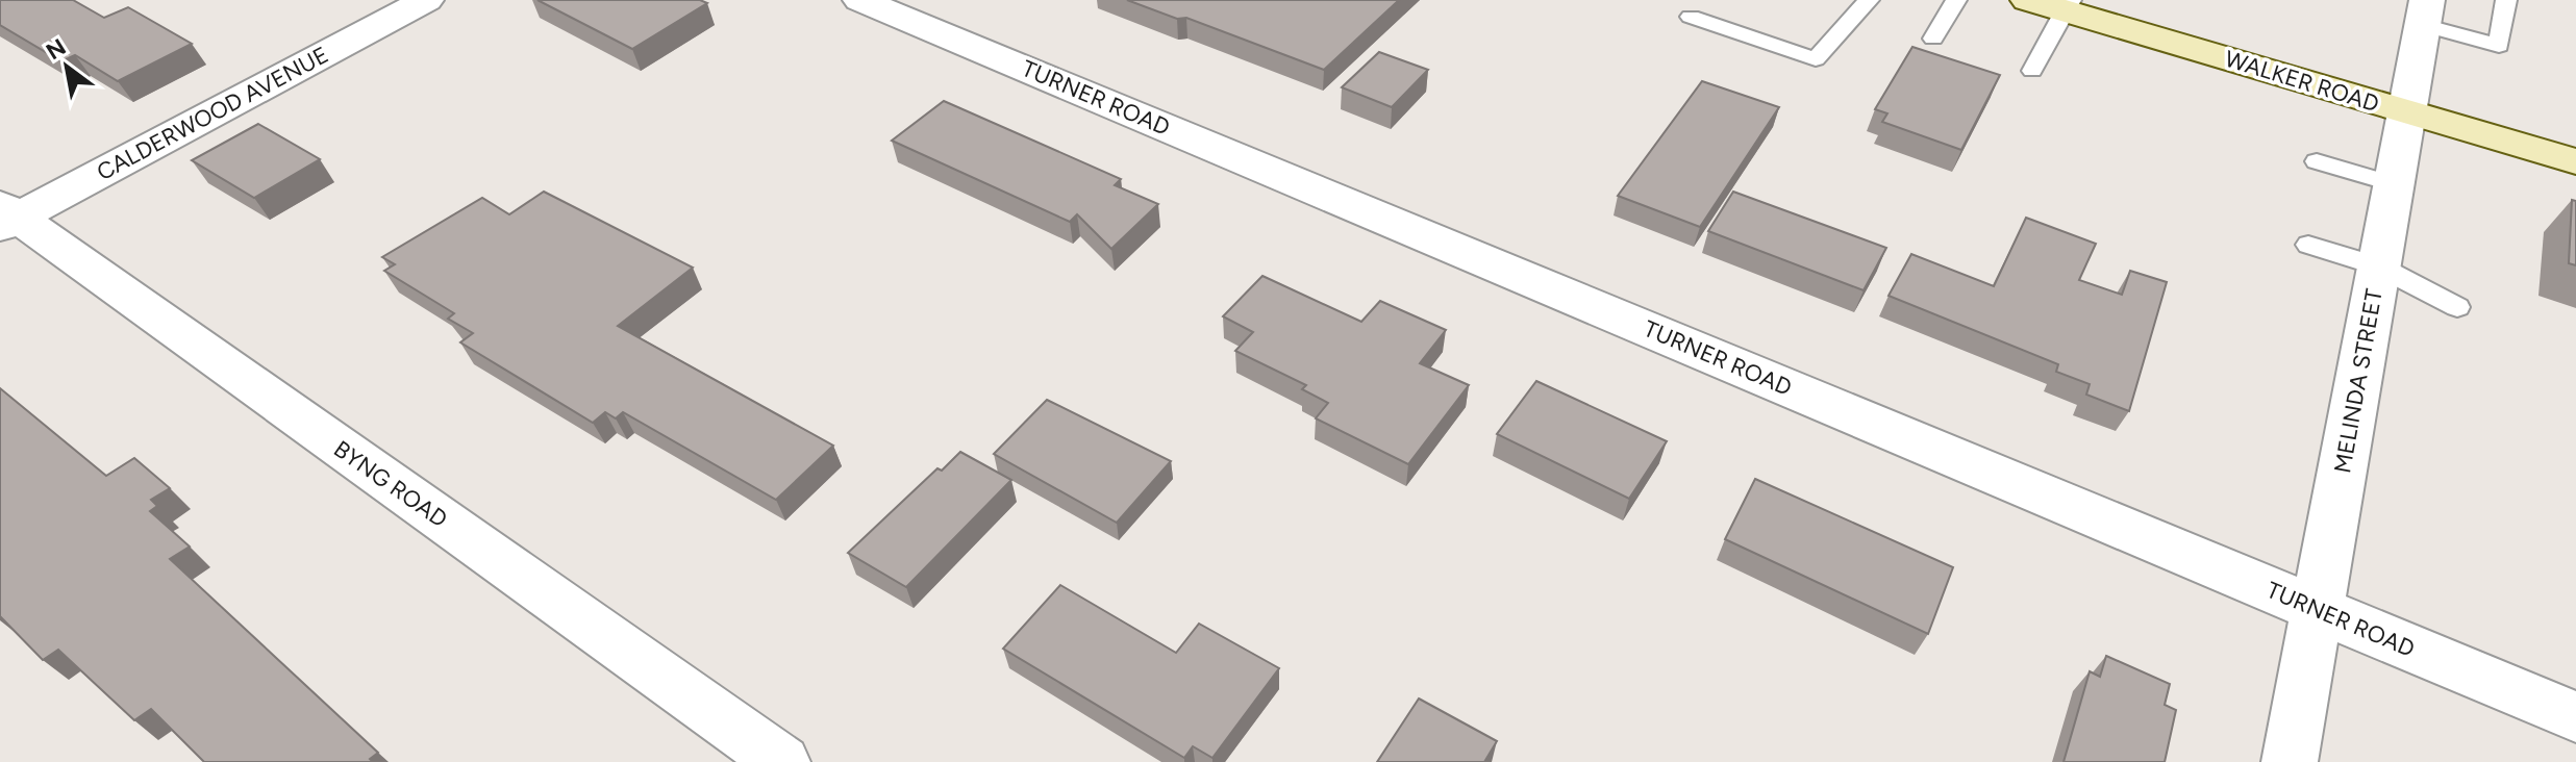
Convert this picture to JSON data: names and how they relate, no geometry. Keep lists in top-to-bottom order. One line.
{"streets":{"main road":["WALKER ROAD"],"street":["TURNER ROAD","CALDERWOOD AVENUE","MELINDA STREET","BYNG ROAD"]},"crossings":[["WALKER ROAD","MELINDA STREET"],["TURNER ROAD","MELINDA STREET"],["CALDERWOOD AVENUE","BYNG ROAD"]],"north":"top left"}
